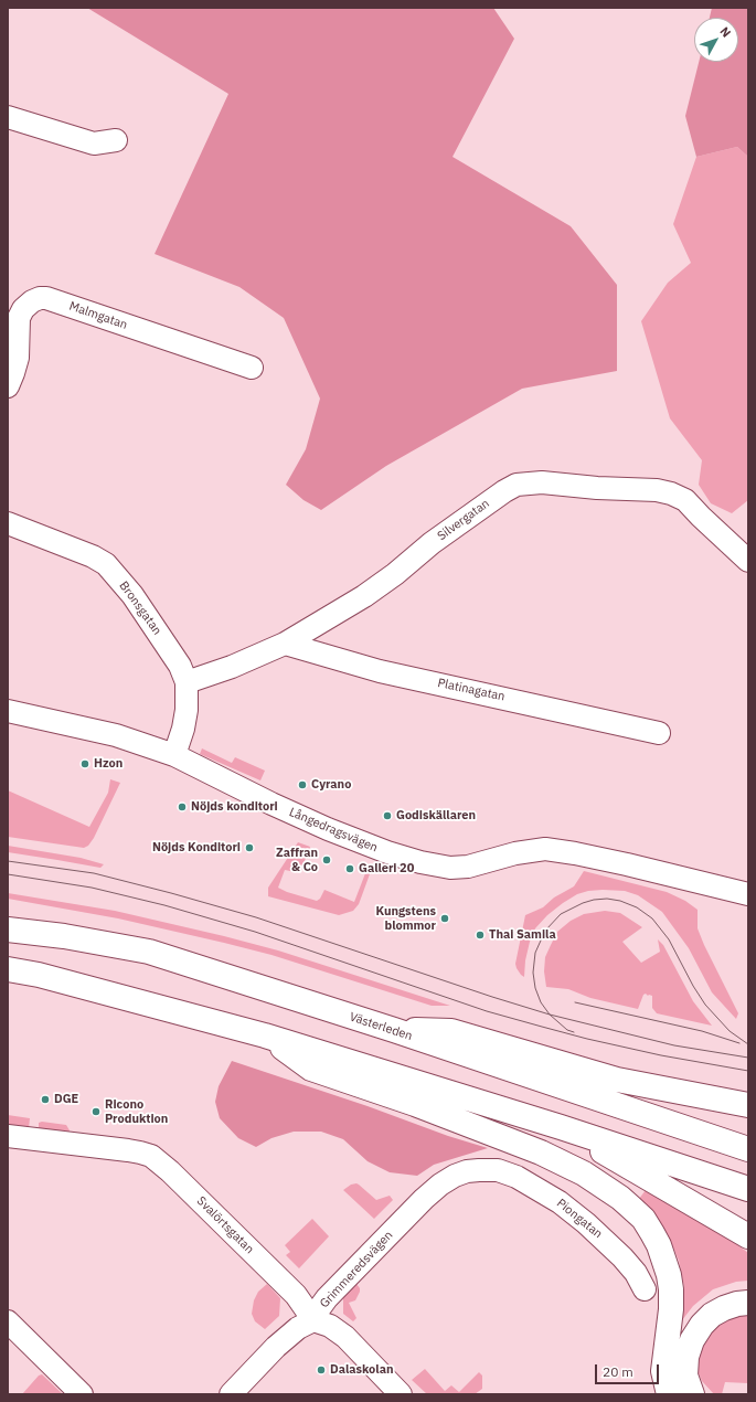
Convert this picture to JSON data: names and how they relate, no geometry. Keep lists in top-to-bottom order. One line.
{"streets":{"highway":["Västerleden"],"street":["Malmgatan","Silvergatan","Bronsgatan","Platinagatan","Långedragsvägen","Piongatan","Svalörtsgatan","Grimmeredsvägen"]},"crossings":[["Silvergatan","Bronsgatan"],["Silvergatan","Platinagatan"],["Bronsgatan","Långedragsvägen"],["Piongatan","Grimmeredsvägen"],["Svalörtsgatan","Grimmeredsvägen"]],"places":["Hzon","Cyrano","Nöjds konditori","Godiskällaren","Nöjds Konditori","Zaffran & Co","Galleri 20","Kungstens blommor","Thai Samila","DGE","Ricono Produktion","Dalaskolan"],"scale_bar":"20 m","north":"top right"}
